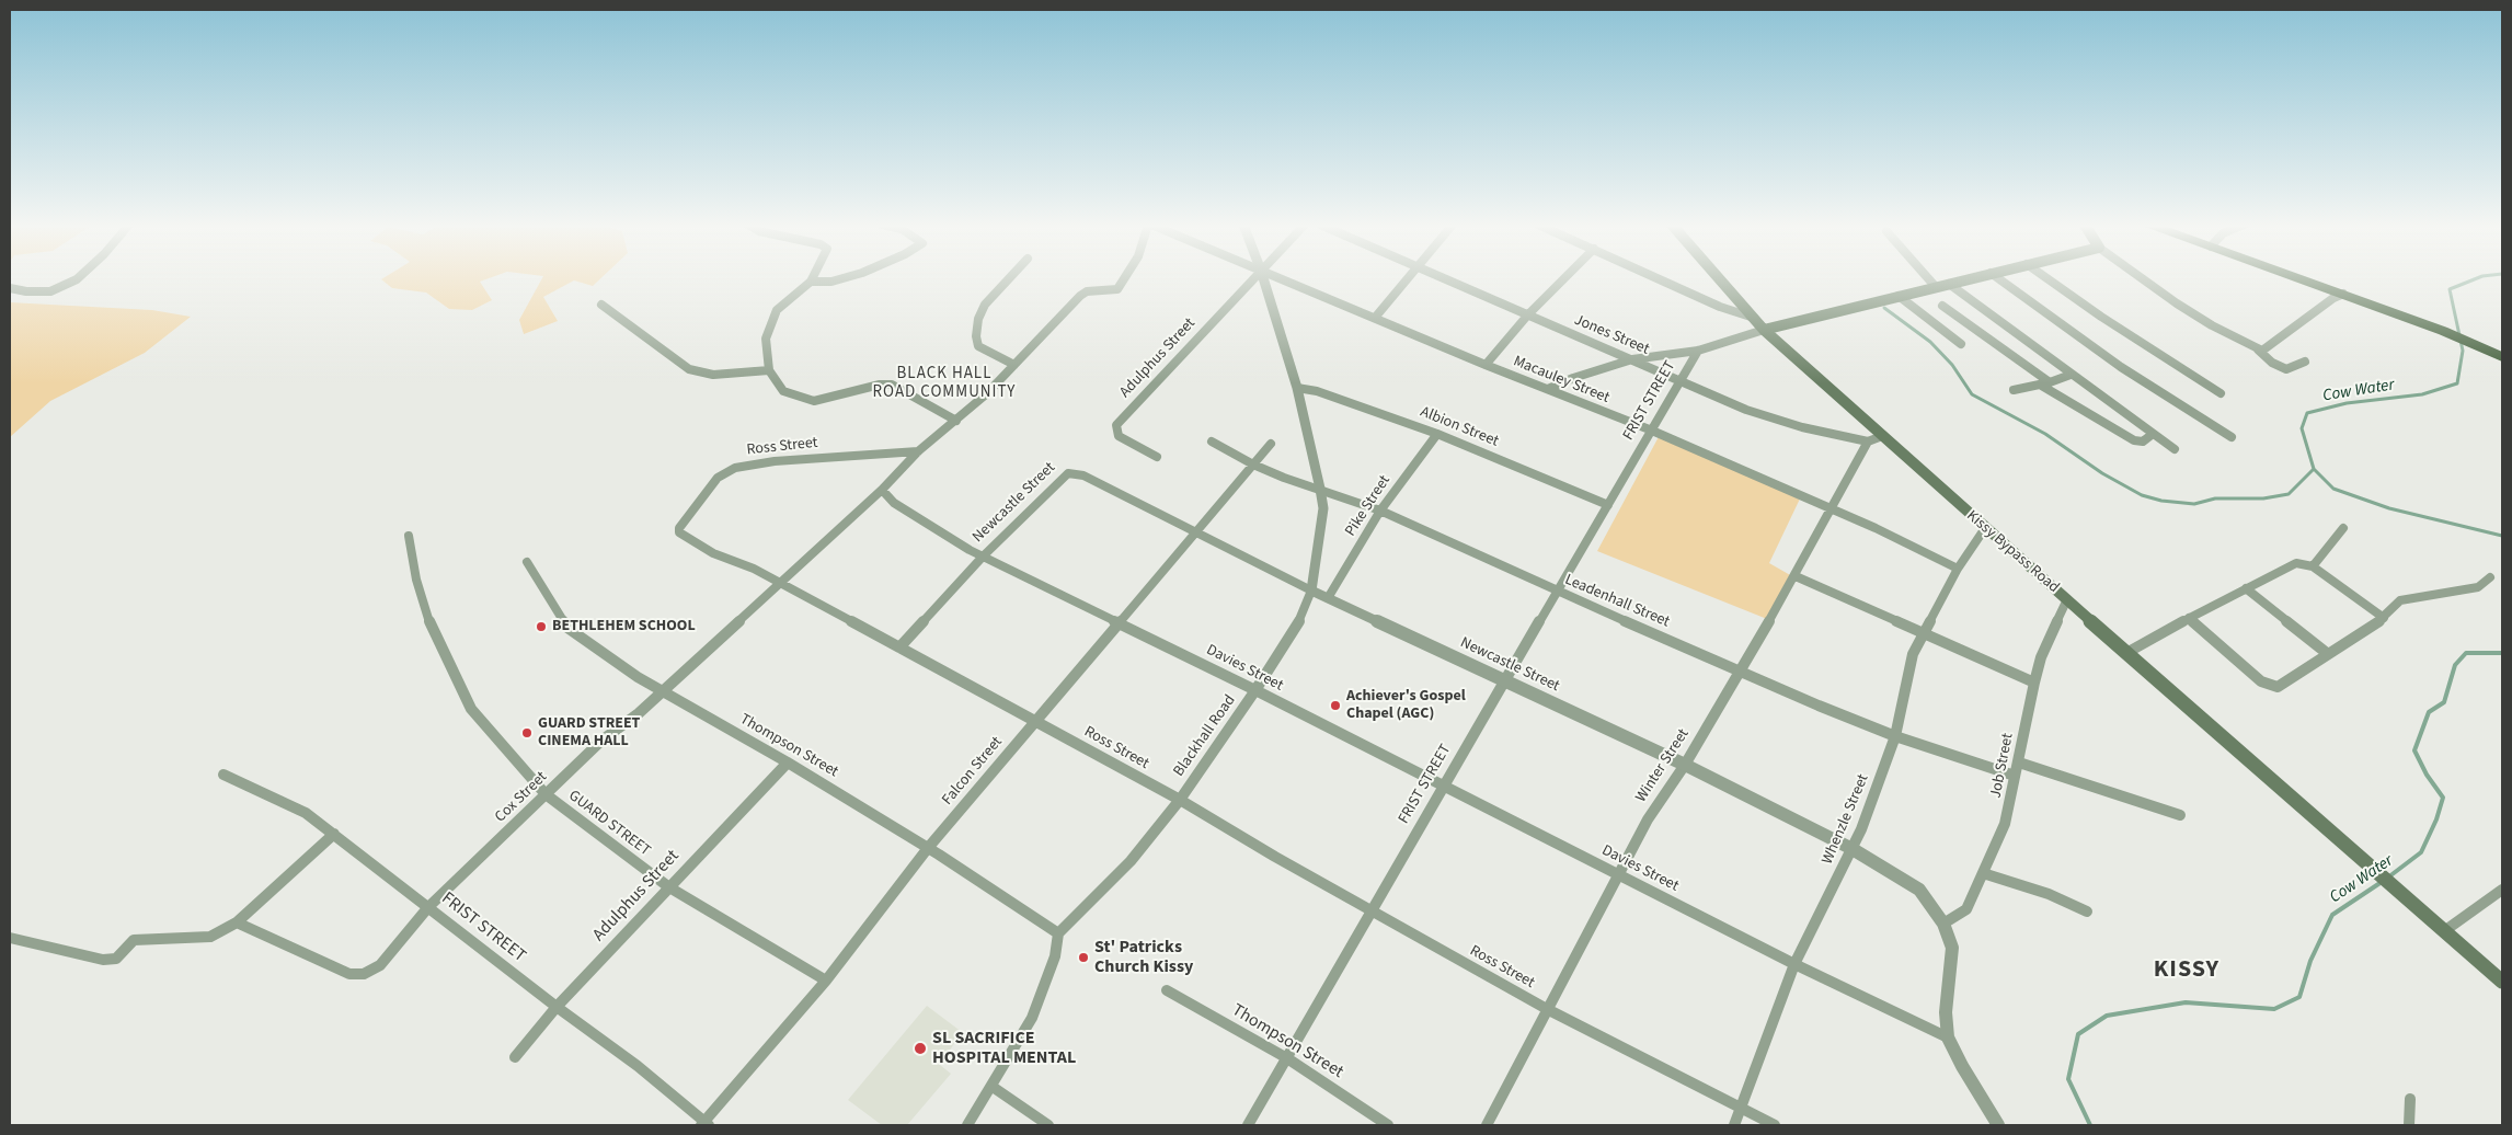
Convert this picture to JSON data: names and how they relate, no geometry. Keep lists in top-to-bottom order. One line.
{"streets":{"main road":["Kissy Bypass Road"],"street":["Jones Street","Adulphus Street","Macauley Street","FRIST STREET","Albion Street","Ross Street","Newcastle Street","Pike Street","Leadenhall Street","Davies Street","Blackhall Road","Thompson Street","Winter Street","Job Street","Falcon Street","Cox Street","Whenzle Street","GUARD STREET"]},"crossings":[["Jones Street","FRIST STREET"],["Jones Street","Winter Street"],["Adulphus Street","FRIST STREET"],["Adulphus Street","Thompson Street"],["Adulphus Street","GUARD STREET"],["Macauley Street","FRIST STREET"],["Macauley Street","Winter Street"],["Macauley Street","Whenzle Street"],["FRIST STREET","Albion Street"],["FRIST STREET","Ross Street"],["FRIST STREET","Newcastle Street"],["FRIST STREET","Leadenhall Street"],["FRIST STREET","Davies Street"],["FRIST STREET","Thompson Street"],["FRIST STREET","Falcon Street"],["FRIST STREET","Cox Street"],["Albion Street","Pike Street"],["Albion Street","Blackhall Road"],["Ross Street","Newcastle Street"],["Ross Street","Blackhall Road"],["Ross Street","Winter Street"],["Ross Street","Falcon Street"],["Ross Street","Cox Street"],["Ross Street","Whenzle Street"],["Newcastle Street","Pike Street"],["Newcastle Street","Davies Street"],["Newcastle Street","Blackhall Road"],["Newcastle Street","Winter Street"],["Newcastle Street","Job Street"],["Newcastle Street","Falcon Street"],["Newcastle Street","Whenzle Street"],["Pike Street","Leadenhall Street"],["Kissy Bypass Road","Job Street"],["Kissy Bypass Road","Whenzle Street"],["Leadenhall Street","Blackhall Road"],["Leadenhall Street","Winter Street"],["Leadenhall Street","Job Street"],["Leadenhall Street","Falcon Street"],["Leadenhall Street","Whenzle Street"],["Davies Street","Blackhall Road"],["Davies Street","Winter Street"],["Davies Street","Falcon Street"],["Davies Street","Cox Street"],["Davies Street","Whenzle Street"],["Blackhall Road","Thompson Street"],["Thompson Street","Falcon Street"],["Thompson Street","Cox Street"],["Falcon Street","GUARD STREET"],["Cox Street","GUARD STREET"]],"districts":["BLACK HALL ROAD COMMUNITY","KISSY"],"water":["Cow Water"],"places":["BETHLEHEM SCHOOL","Achiever's Gospel Chapel (AGC)","GUARD STREET CINEMA HALL","St' Patricks Church Kissy","SL SACRIFICE HOSPITAL MENTAL"]}
